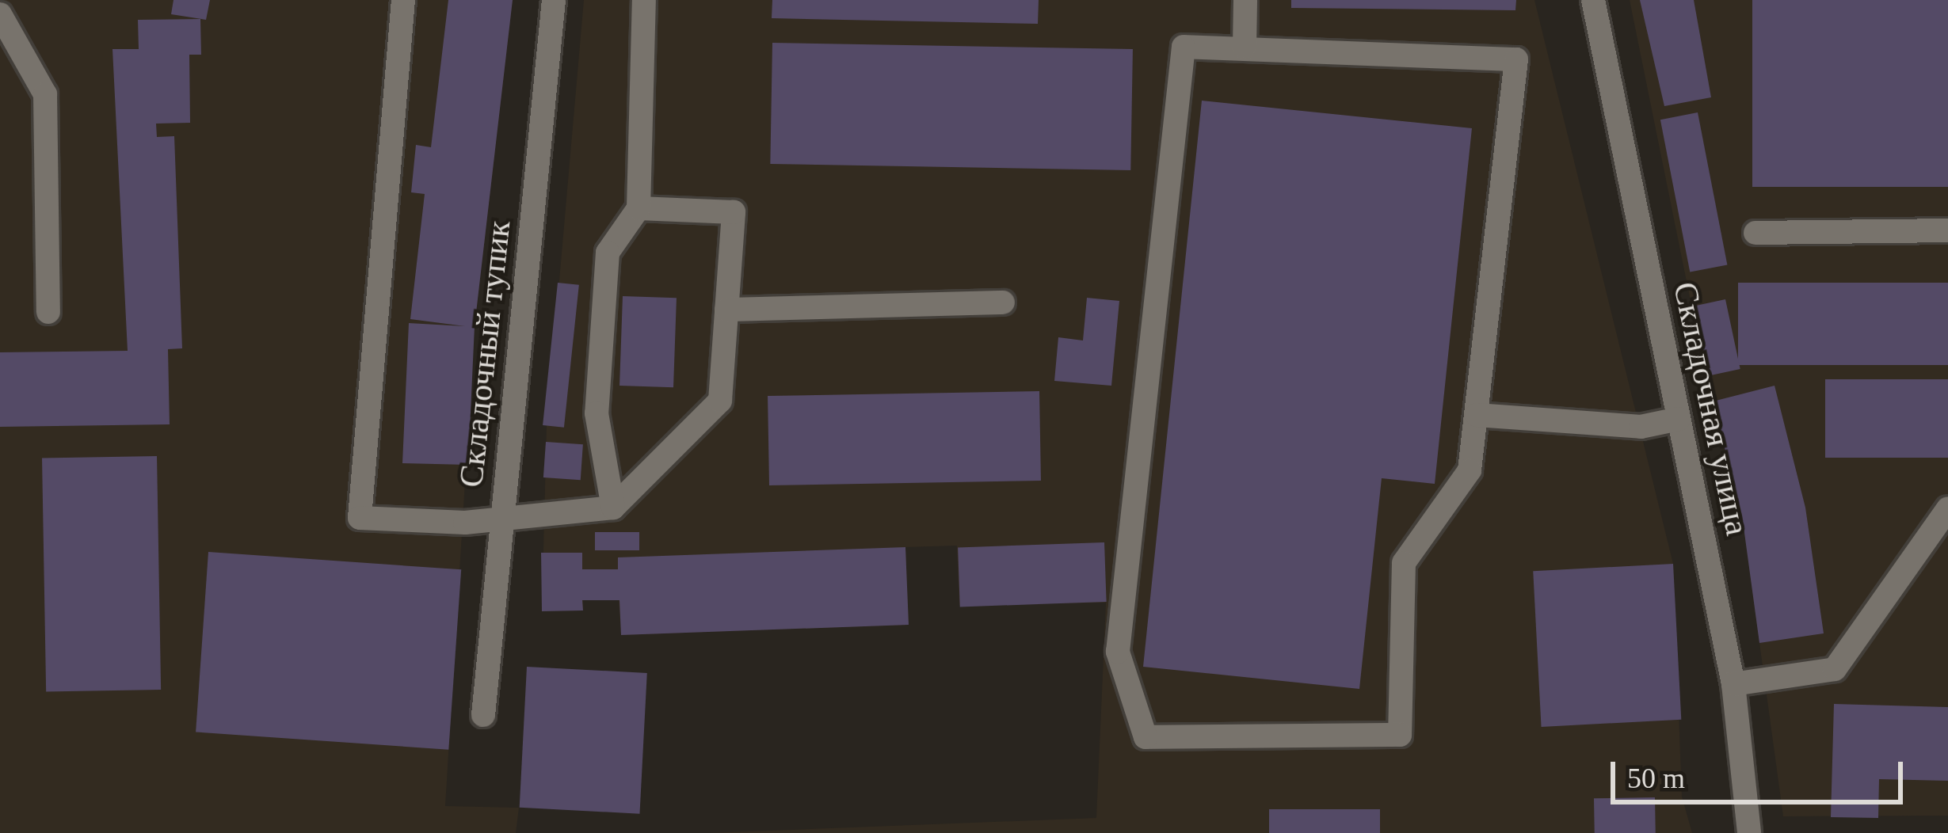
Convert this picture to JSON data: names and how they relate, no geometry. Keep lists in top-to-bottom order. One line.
{"streets":{"street":["Складочный тупик","Складочная улица"]},"scale_bar":"50 m"}
